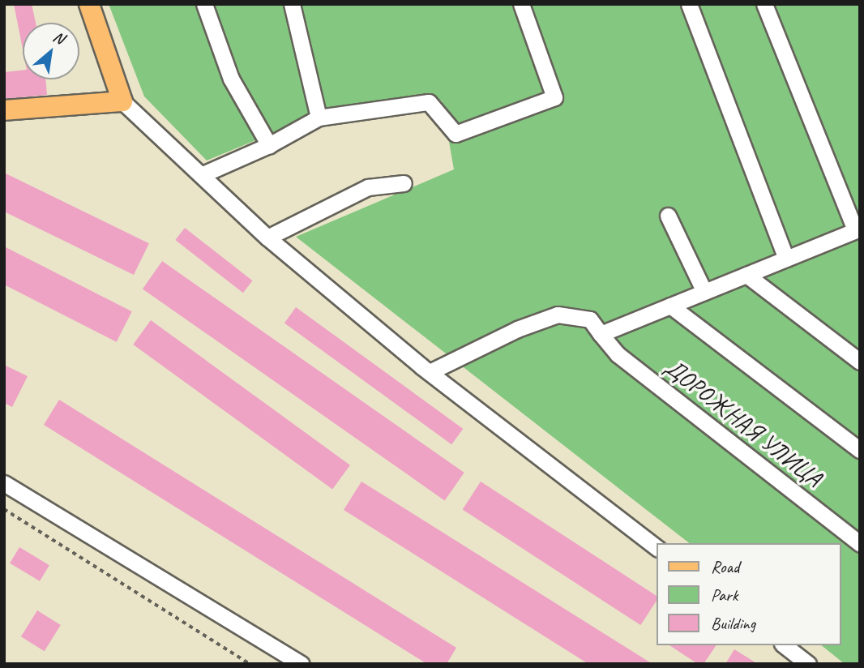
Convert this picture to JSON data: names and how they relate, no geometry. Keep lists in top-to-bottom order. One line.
{"streets":{"street":["ДОРОЖНАЯ УЛИЦА"]},"legend":["Road","Park","Building"],"north":"top right"}
